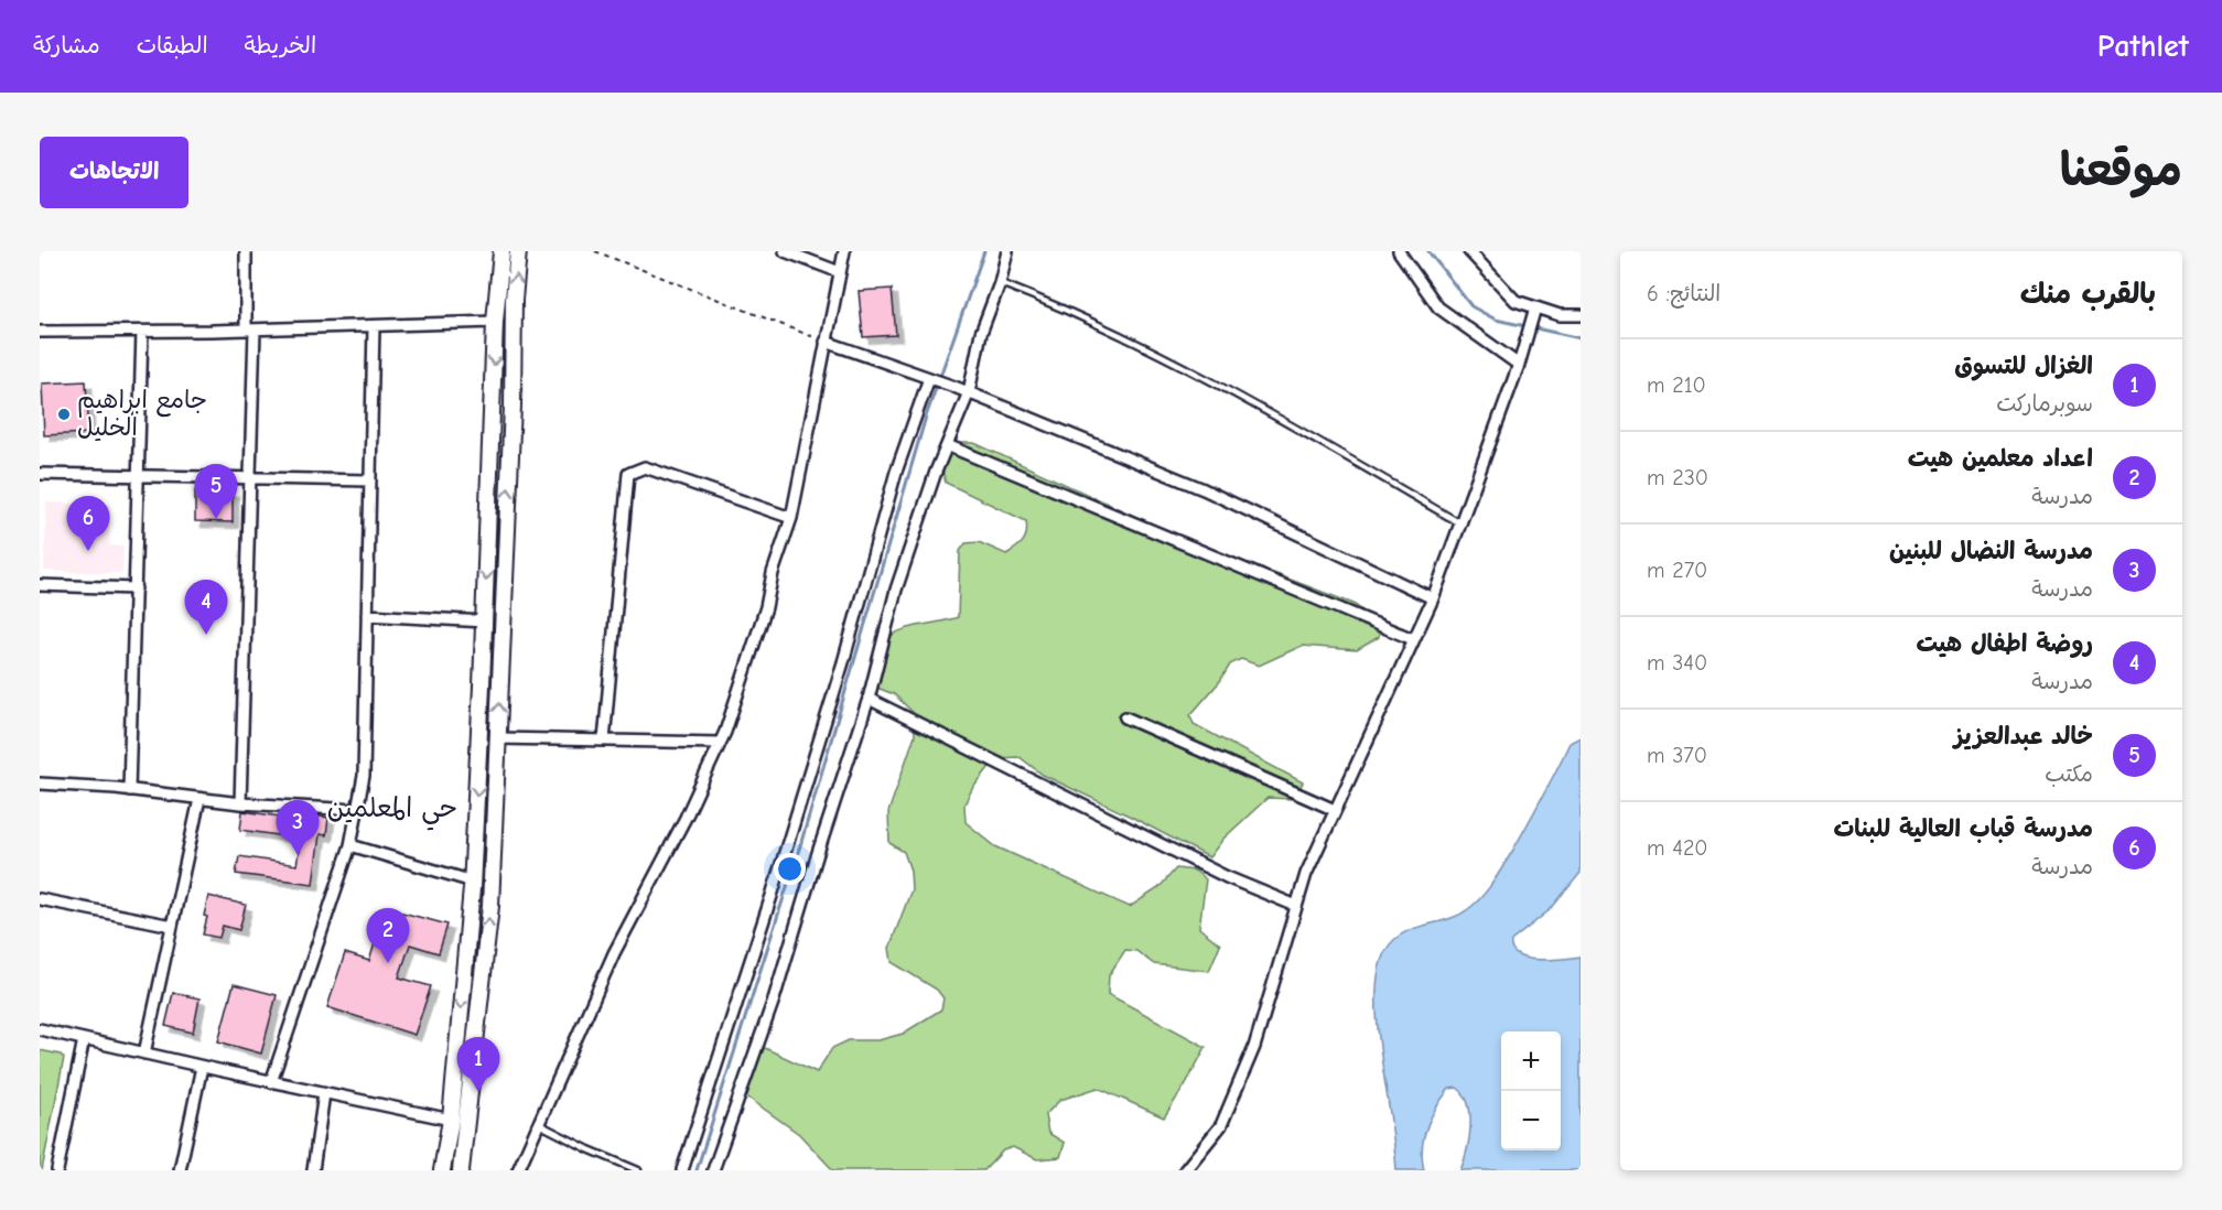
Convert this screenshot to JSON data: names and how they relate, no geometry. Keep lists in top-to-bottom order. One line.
{"districts":["حي المعلمين"],"places":["جامع ابراهيم الخليل"],"page":{"header":"Pathlet","nav":["الخريطة","الطبقات","مشاركة"],"title":"موقعنا","buttons":"الاتجاهات","heading":["بالقرب منك","النتائج: 6"],"list":[{"mark":"1","name":"الغزال للتسوق","note":"سوبرماركت","value":"210 m"},{"mark":"2","name":"اعداد معلمين هيت","note":"مدرسة","value":"230 m"},{"mark":"3","name":"مدرسة النضال للبنين","note":"مدرسة","value":"270 m"},{"mark":"4","name":"روضة اطفال هيت","note":"مدرسة","value":"340 m"},{"mark":"5","name":"خالد عبدالعزيز","note":"مكتب","value":"370 m"},{"mark":"6","name":"مدرسة قباب العالية للبنات","note":"مدرسة","value":"420 m"}],"pins":["5","6","4","3","2","1"],"map_buttons":["+","−"]}}
